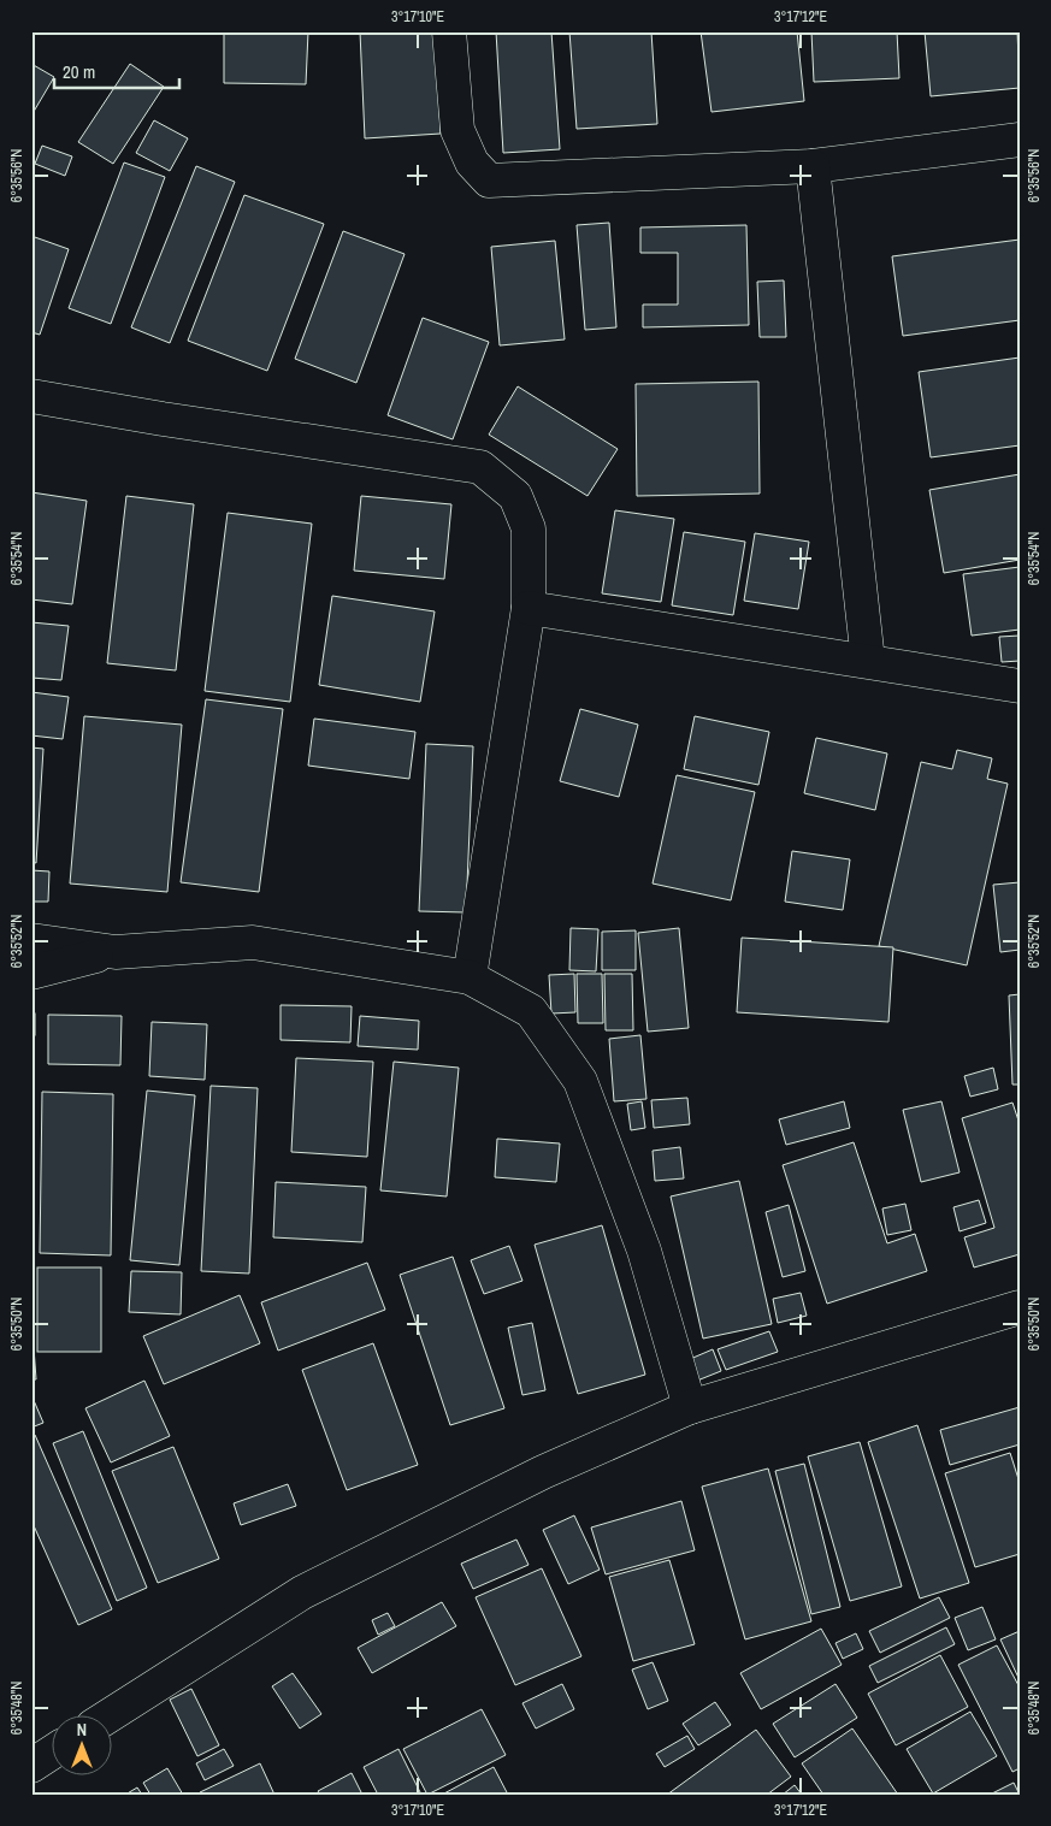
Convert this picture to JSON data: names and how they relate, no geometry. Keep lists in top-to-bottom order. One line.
{"scale_bar":"20 m","north":"top","coordinates":["3°17'10\"E","3°17'12\"E","6°35'56\"N","6°35'54\"N","6°35'52\"N","6°35'50\"N","6°35'48\"N"]}
